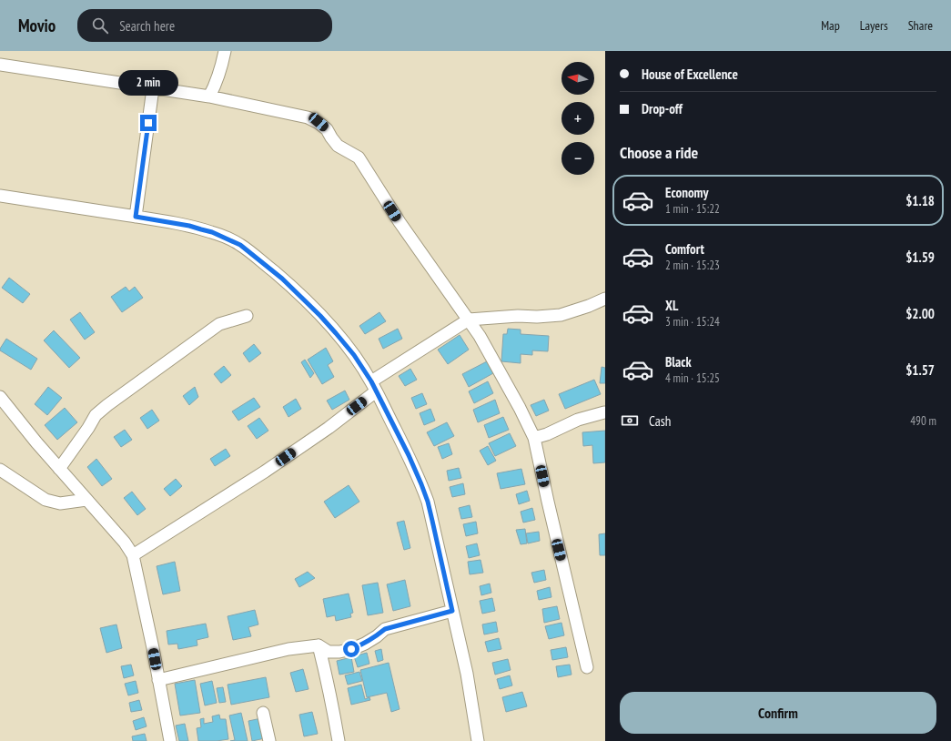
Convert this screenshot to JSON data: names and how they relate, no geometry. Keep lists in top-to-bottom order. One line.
{"north":"left","page":{"header":"Movio","search":"Search here","nav":["Map","Layers","Share"],"banner":["House of Excellence","Drop-off"],"map_buttons":["+","−"],"bubble":"2 min","heading":"Choose a ride","list":[{"name":"Economy","note":"1 min · 15:22","value":"$1.18"},{"name":"Comfort","note":"2 min · 15:23","value":"$1.59"},{"name":"XL","note":"3 min · 15:24","value":"$2.00"},{"name":"Black","note":"4 min · 15:25","value":"$1.57"}],"pay":["Cash","490 m"],"buttons":"Confirm"}}
